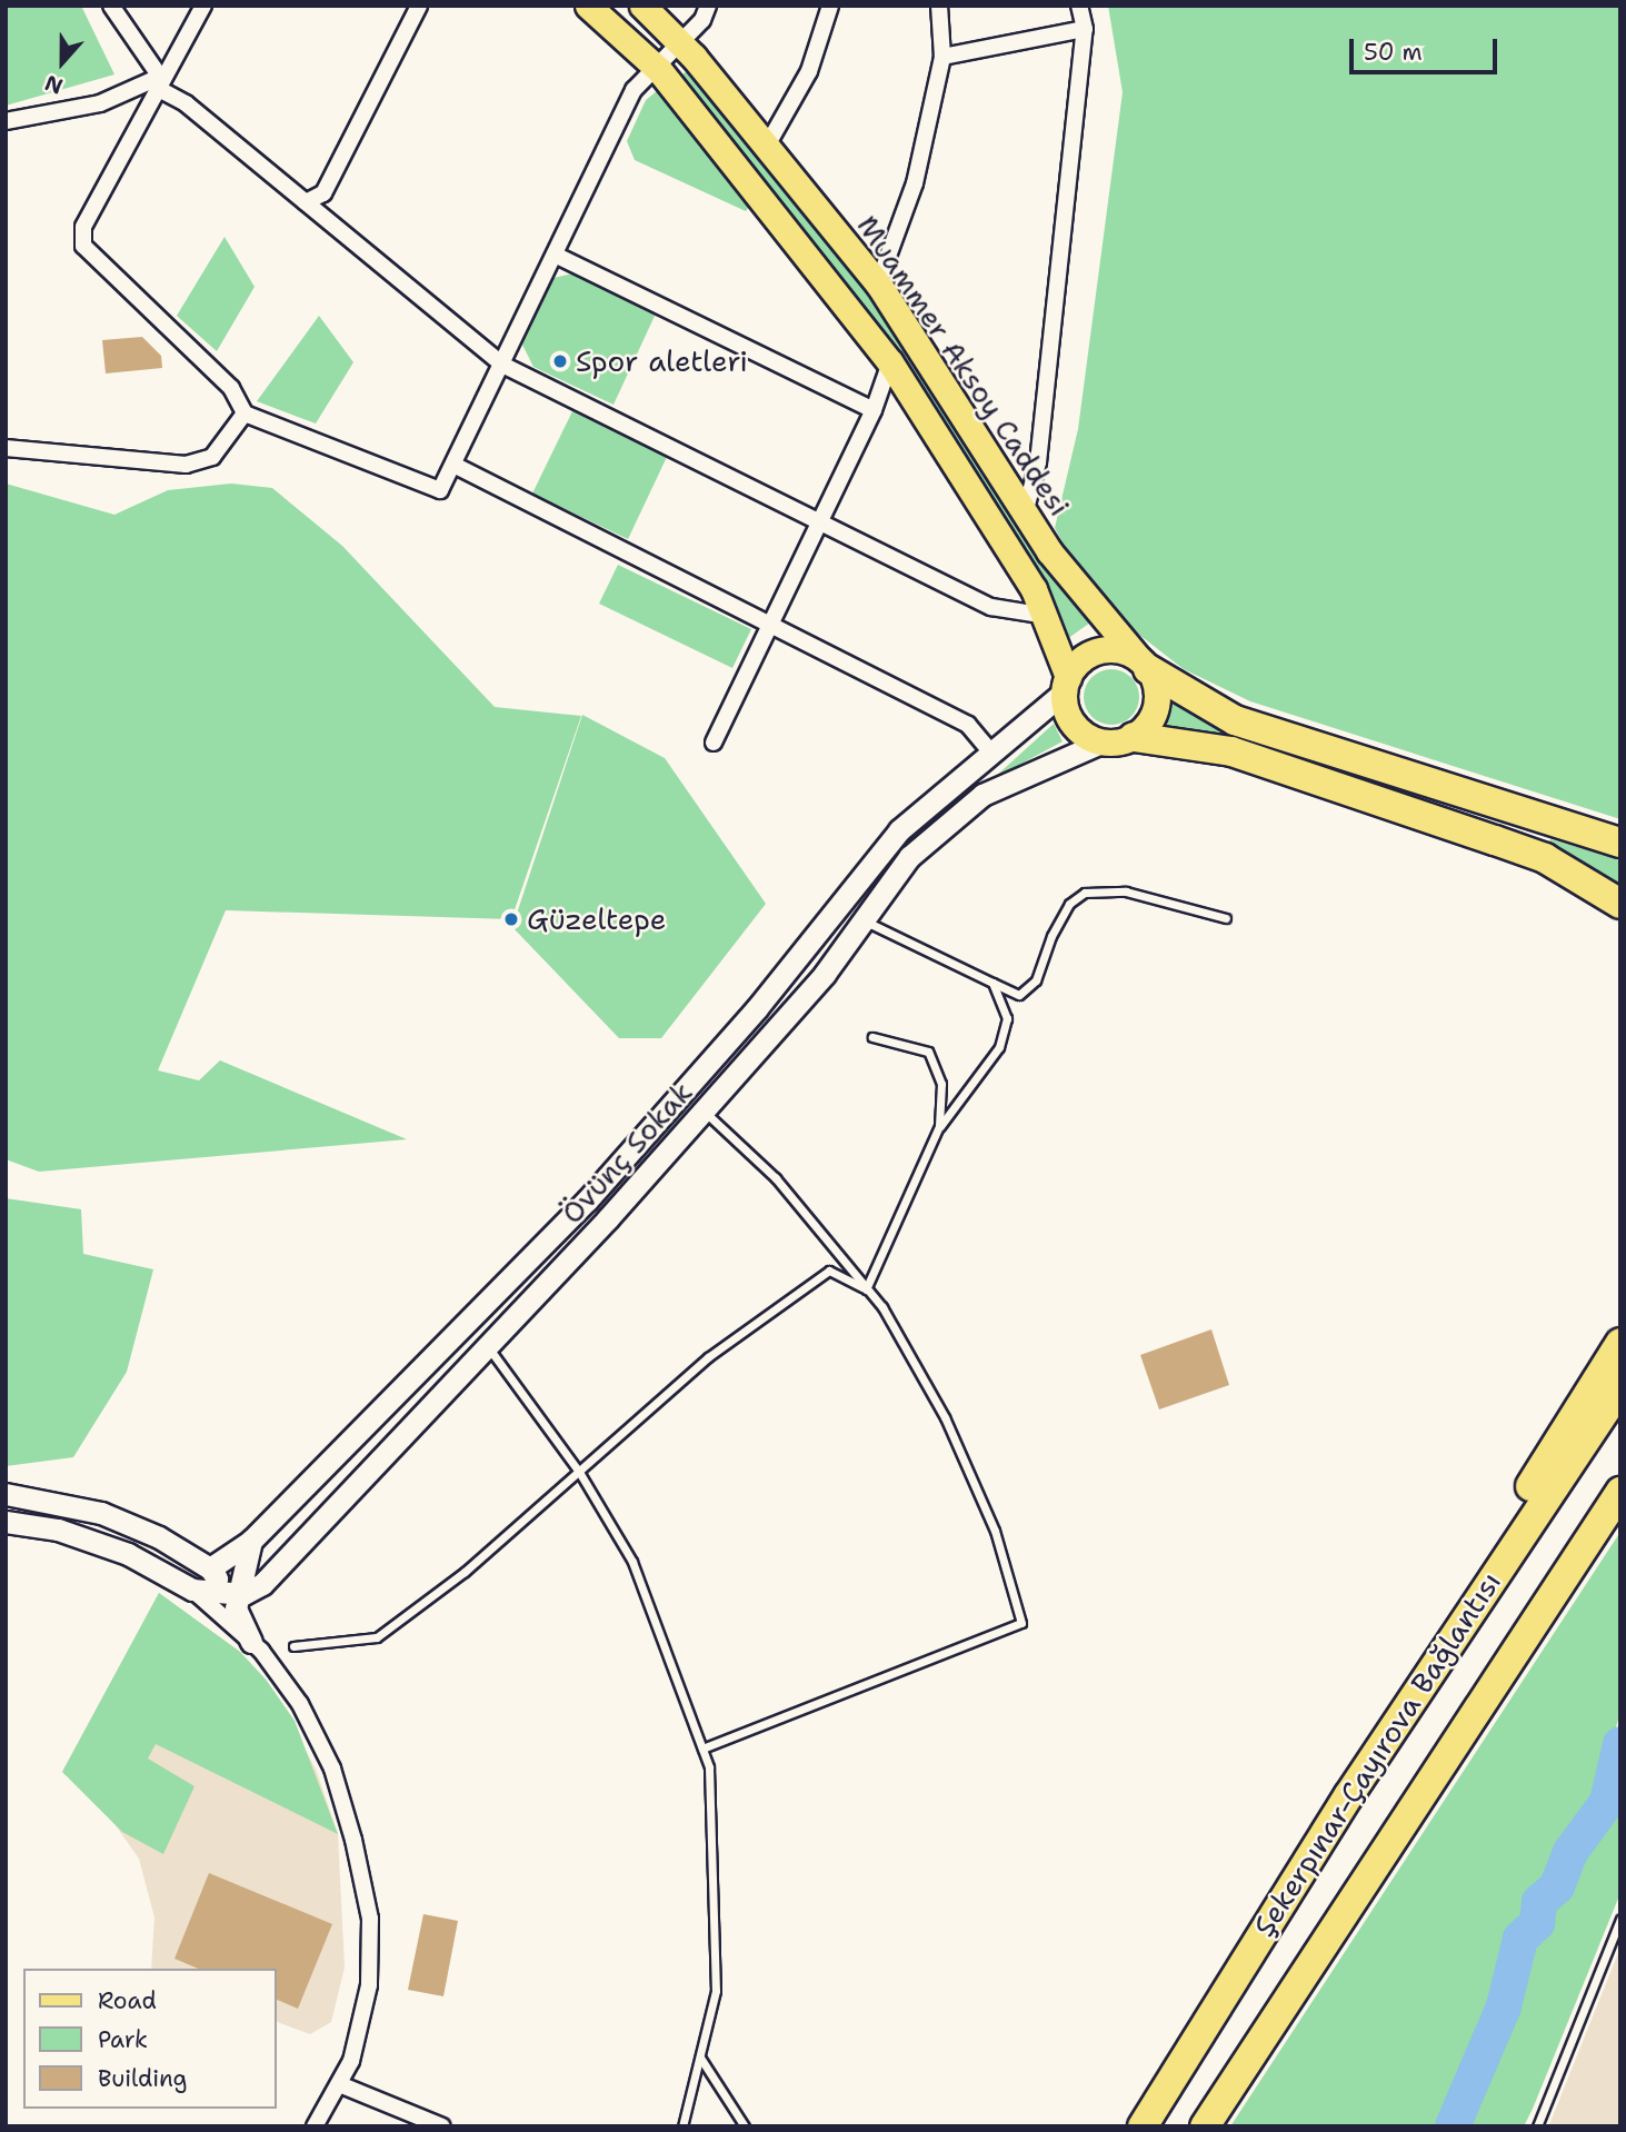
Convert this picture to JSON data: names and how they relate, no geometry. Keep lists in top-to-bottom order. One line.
{"streets":{"highway":["Şekerpınar-Çayırova Bağlantısı"],"main road":["Muammer Aksoy Caddesi"],"street":["Övünç Sokak"]},"crossings":[["Muammer Aksoy Caddesi","Övünç Sokak"]],"places":["Spor aletleri","Güzeltepe"],"legend":["Road","Park","Building"],"scale_bar":"50 m","north":"bottom"}
